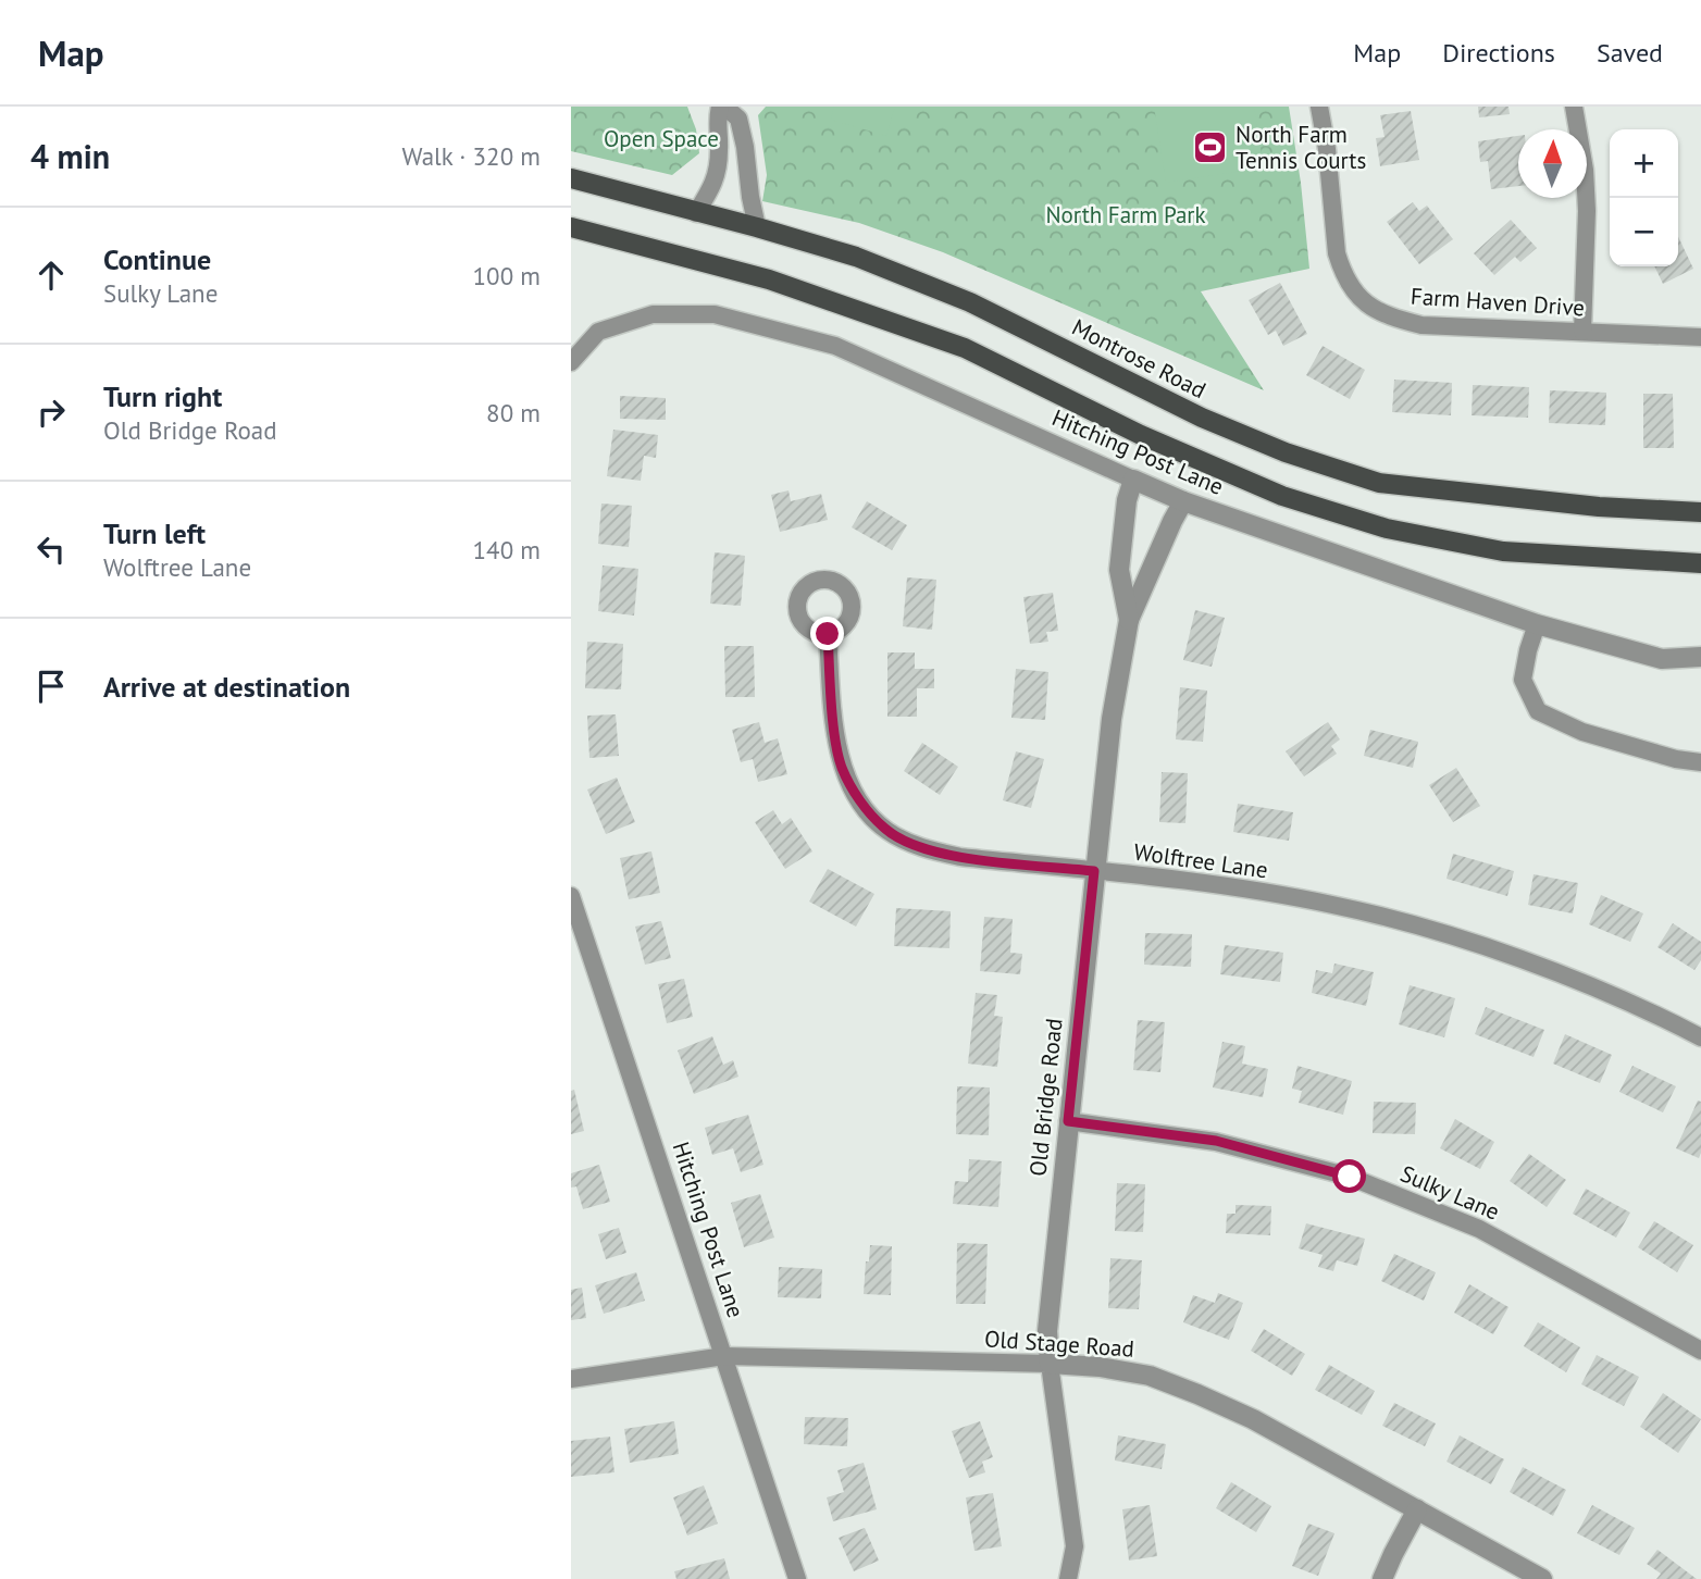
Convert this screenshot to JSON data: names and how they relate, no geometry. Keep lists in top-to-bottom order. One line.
{"streets":{"main road":["Montrose Road"],"street":["Farm Haven Drive","Hitching Post Lane","Wolftree Lane","Old Bridge Road","Sulky Lane","Old Stage Road"]},"crossings":[["Hitching Post Lane","Old Bridge Road"],["Hitching Post Lane","Old Stage Road"],["Wolftree Lane","Old Bridge Road"],["Old Bridge Road","Sulky Lane"],["Old Bridge Road","Old Stage Road"]],"parks":["Open Space","North Farm Park"],"places":{"sports":["North Farm Tennis Courts"]},"north":"top","page":{"header":"Map","nav":["Map","Directions","Saved"],"heading":["4 min","Walk · 320 m"],"map_buttons":["+","−"],"list":[["Continue","Sulky Lane","100 m"],["Turn right","Old Bridge Road","80 m"],["Turn left","Wolftree Lane","140 m"],"Arrive at destination"]}}
